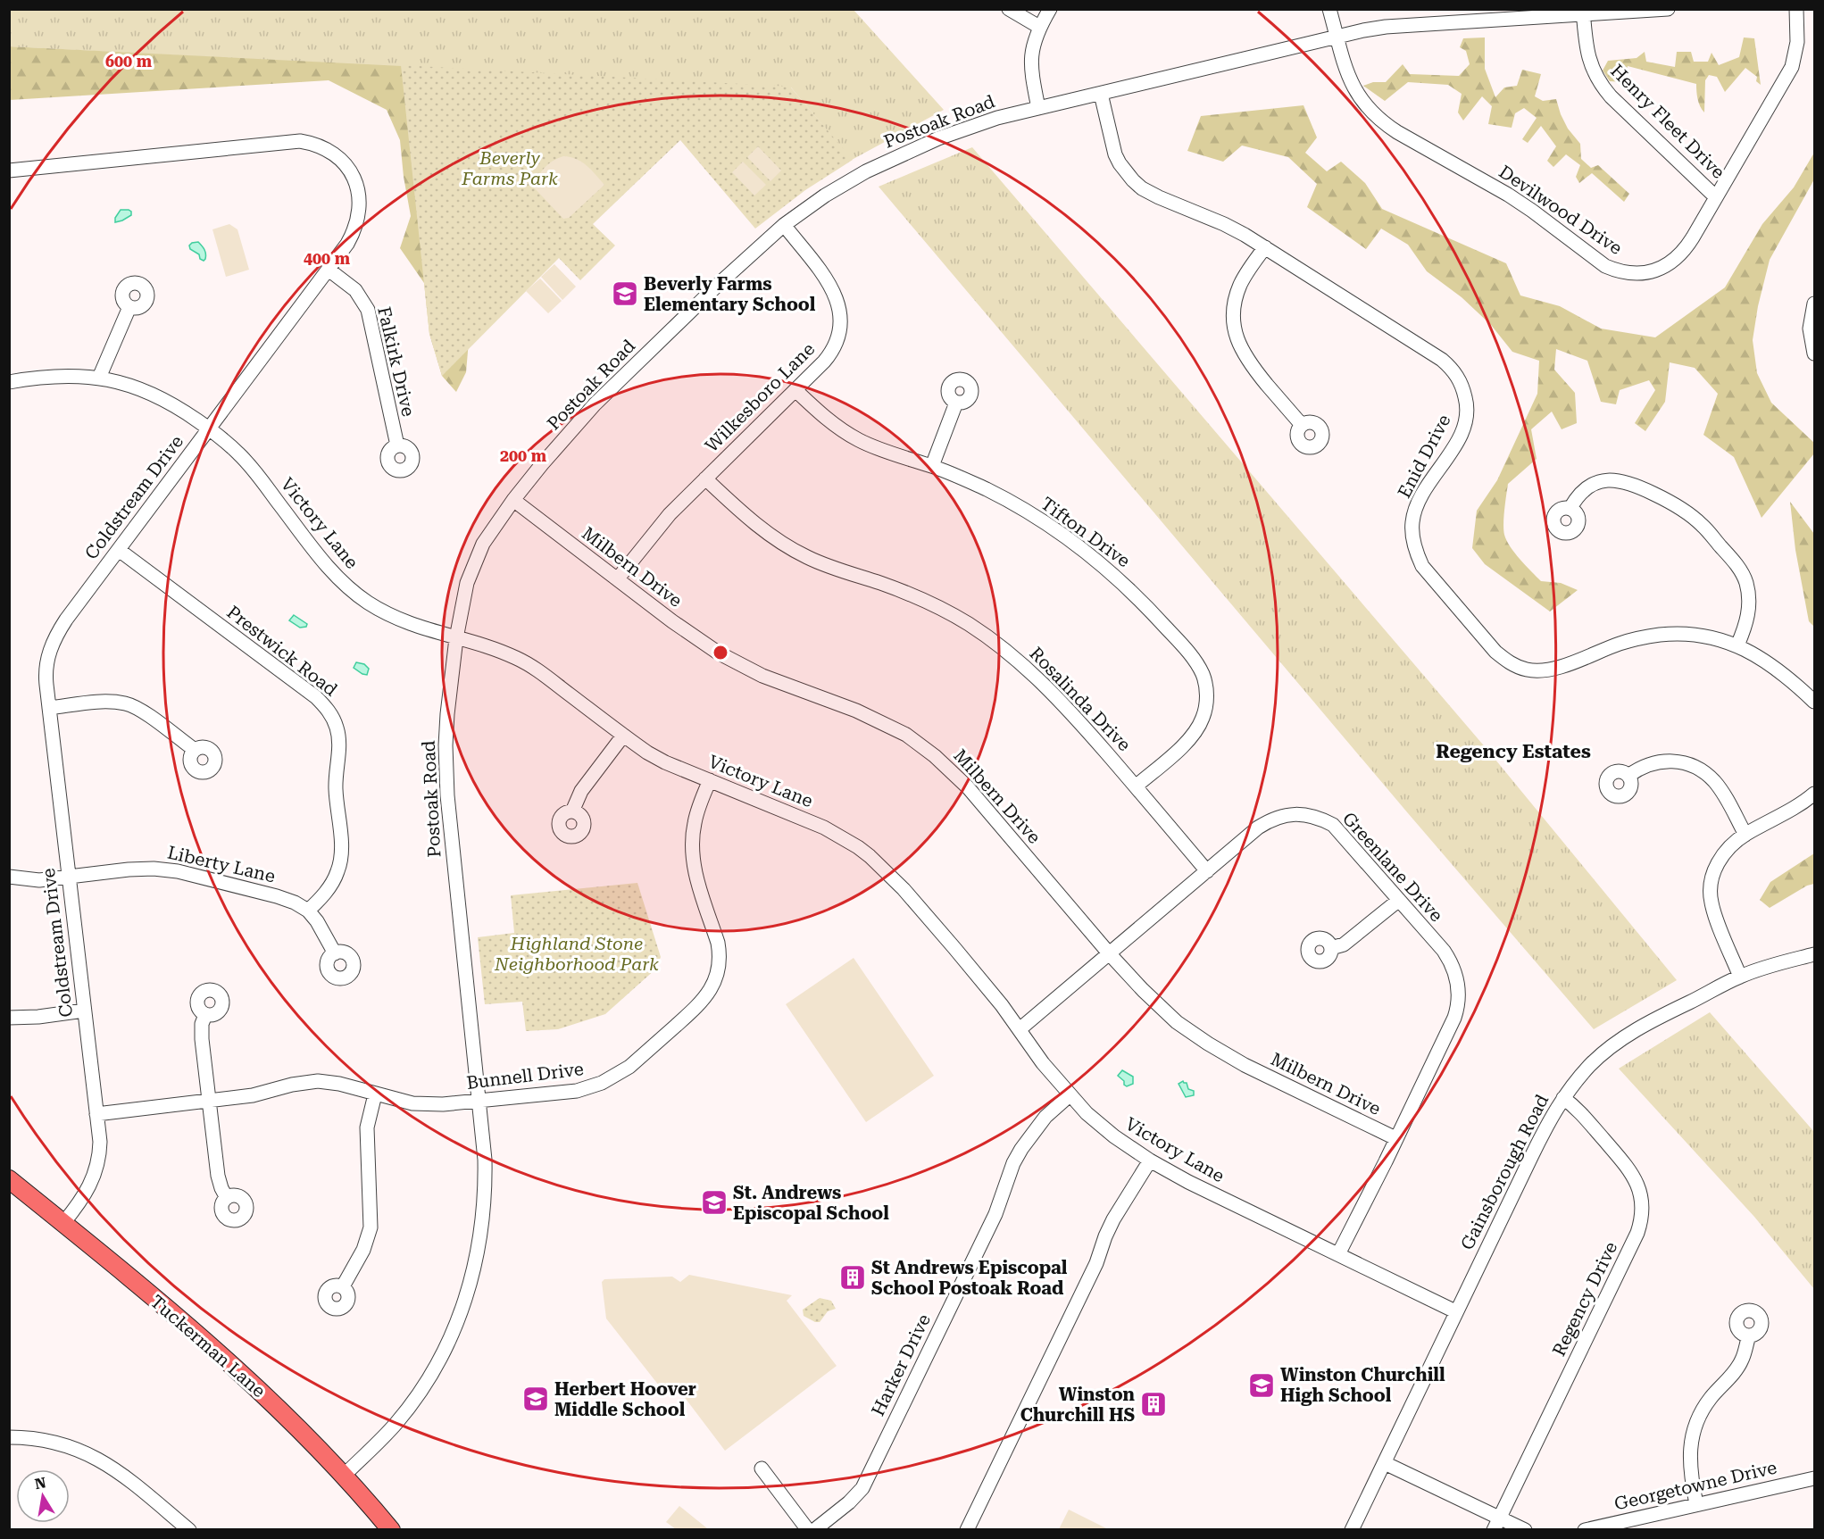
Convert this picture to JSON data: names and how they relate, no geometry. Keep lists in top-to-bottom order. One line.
{"streets":{"main road":["Tuckerman Lane"],"street":["Postoak Road","Henry Fleet Drive","Devilwood Drive","Falkirk Drive","Wilkesboro Lane","Enid Drive","Coldstream Drive","Victory Lane","Tifton Drive","Milbern Drive","Prestwick Road","Rosalinda Drive","Liberty Lane","Greenlane Drive","Bunnell Drive","Gainsborough Road","Regency Drive","Harker Drive","Georgetowne Drive"]},"crossings":[["Postoak Road","Henry Fleet Drive"],["Postoak Road","Devilwood Drive"],["Postoak Road","Wilkesboro Lane"],["Postoak Road","Enid Drive"],["Postoak Road","Victory Lane"],["Postoak Road","Milbern Drive"],["Postoak Road","Bunnell Drive"],["Postoak Road","Tuckerman Lane"],["Henry Fleet Drive","Devilwood Drive"],["Falkirk Drive","Coldstream Drive"],["Wilkesboro Lane","Tifton Drive"],["Wilkesboro Lane","Milbern Drive"],["Wilkesboro Lane","Rosalinda Drive"],["Coldstream Drive","Victory Lane"],["Coldstream Drive","Prestwick Road"],["Coldstream Drive","Liberty Lane"],["Coldstream Drive","Bunnell Drive"],["Coldstream Drive","Tuckerman Lane"],["Victory Lane","Greenlane Drive"],["Victory Lane","Bunnell Drive"],["Victory Lane","Gainsborough Road"],["Victory Lane","Harker Drive"],["Tifton Drive","Rosalinda Drive"],["Milbern Drive","Greenlane Drive"],["Prestwick Road","Liberty Lane"],["Rosalinda Drive","Greenlane Drive"],["Gainsborough Road","Regency Drive"]],"districts":["Regency Estates"],"parks":["Beverly Farms Park","Highland Stone Neighborhood Park"],"places":{"school or university":["Beverly Farms Elementary School","St. Andrews Episcopal School","Winston Churchill High School","Herbert Hoover Middle School"],"building":["St Andrews Episcopal School Postoak Road","Winston Churchill HS"]},"north":"top","rings":["600 m","400 m","200 m"]}
